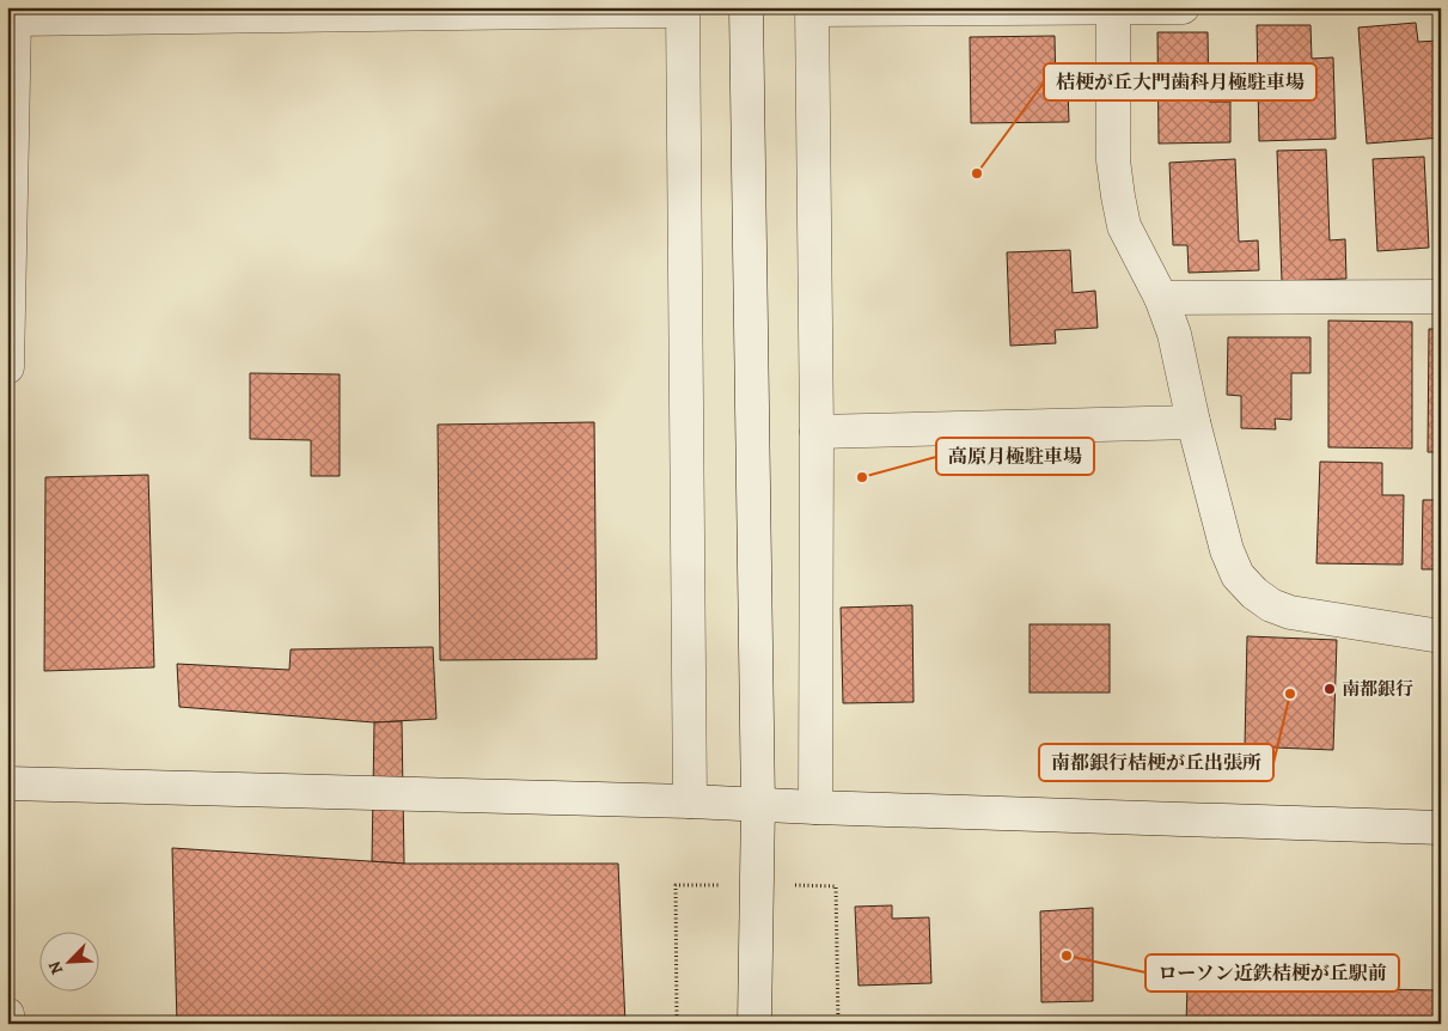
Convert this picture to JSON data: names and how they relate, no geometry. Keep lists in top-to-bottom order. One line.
{"places":["桔梗が丘大門歯科月極駐車場","高原月極駐車場","南都銀行","南都銀行桔梗が丘出張所","ローソン近鉄桔梗が丘駅前"],"north":"bottom left"}
